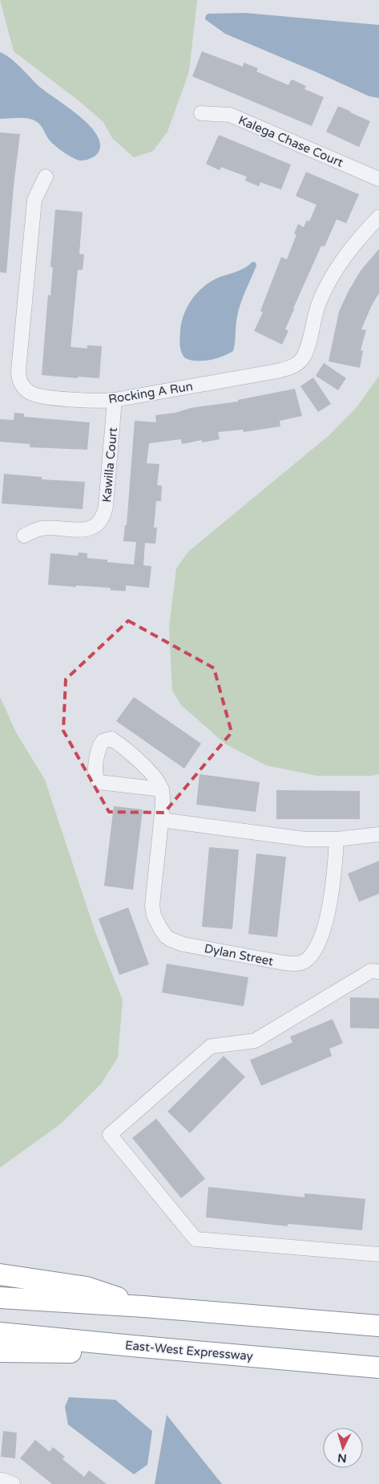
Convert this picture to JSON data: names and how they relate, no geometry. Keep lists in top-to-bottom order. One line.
{"streets":{"highway":["East-West Expressway"],"street":["Kalega Chase Court","Rocking A Run","Kawilla Court","Dylan Street"]},"crossings":[["Rocking A Run","Kawilla Court"]],"north":"bottom"}
